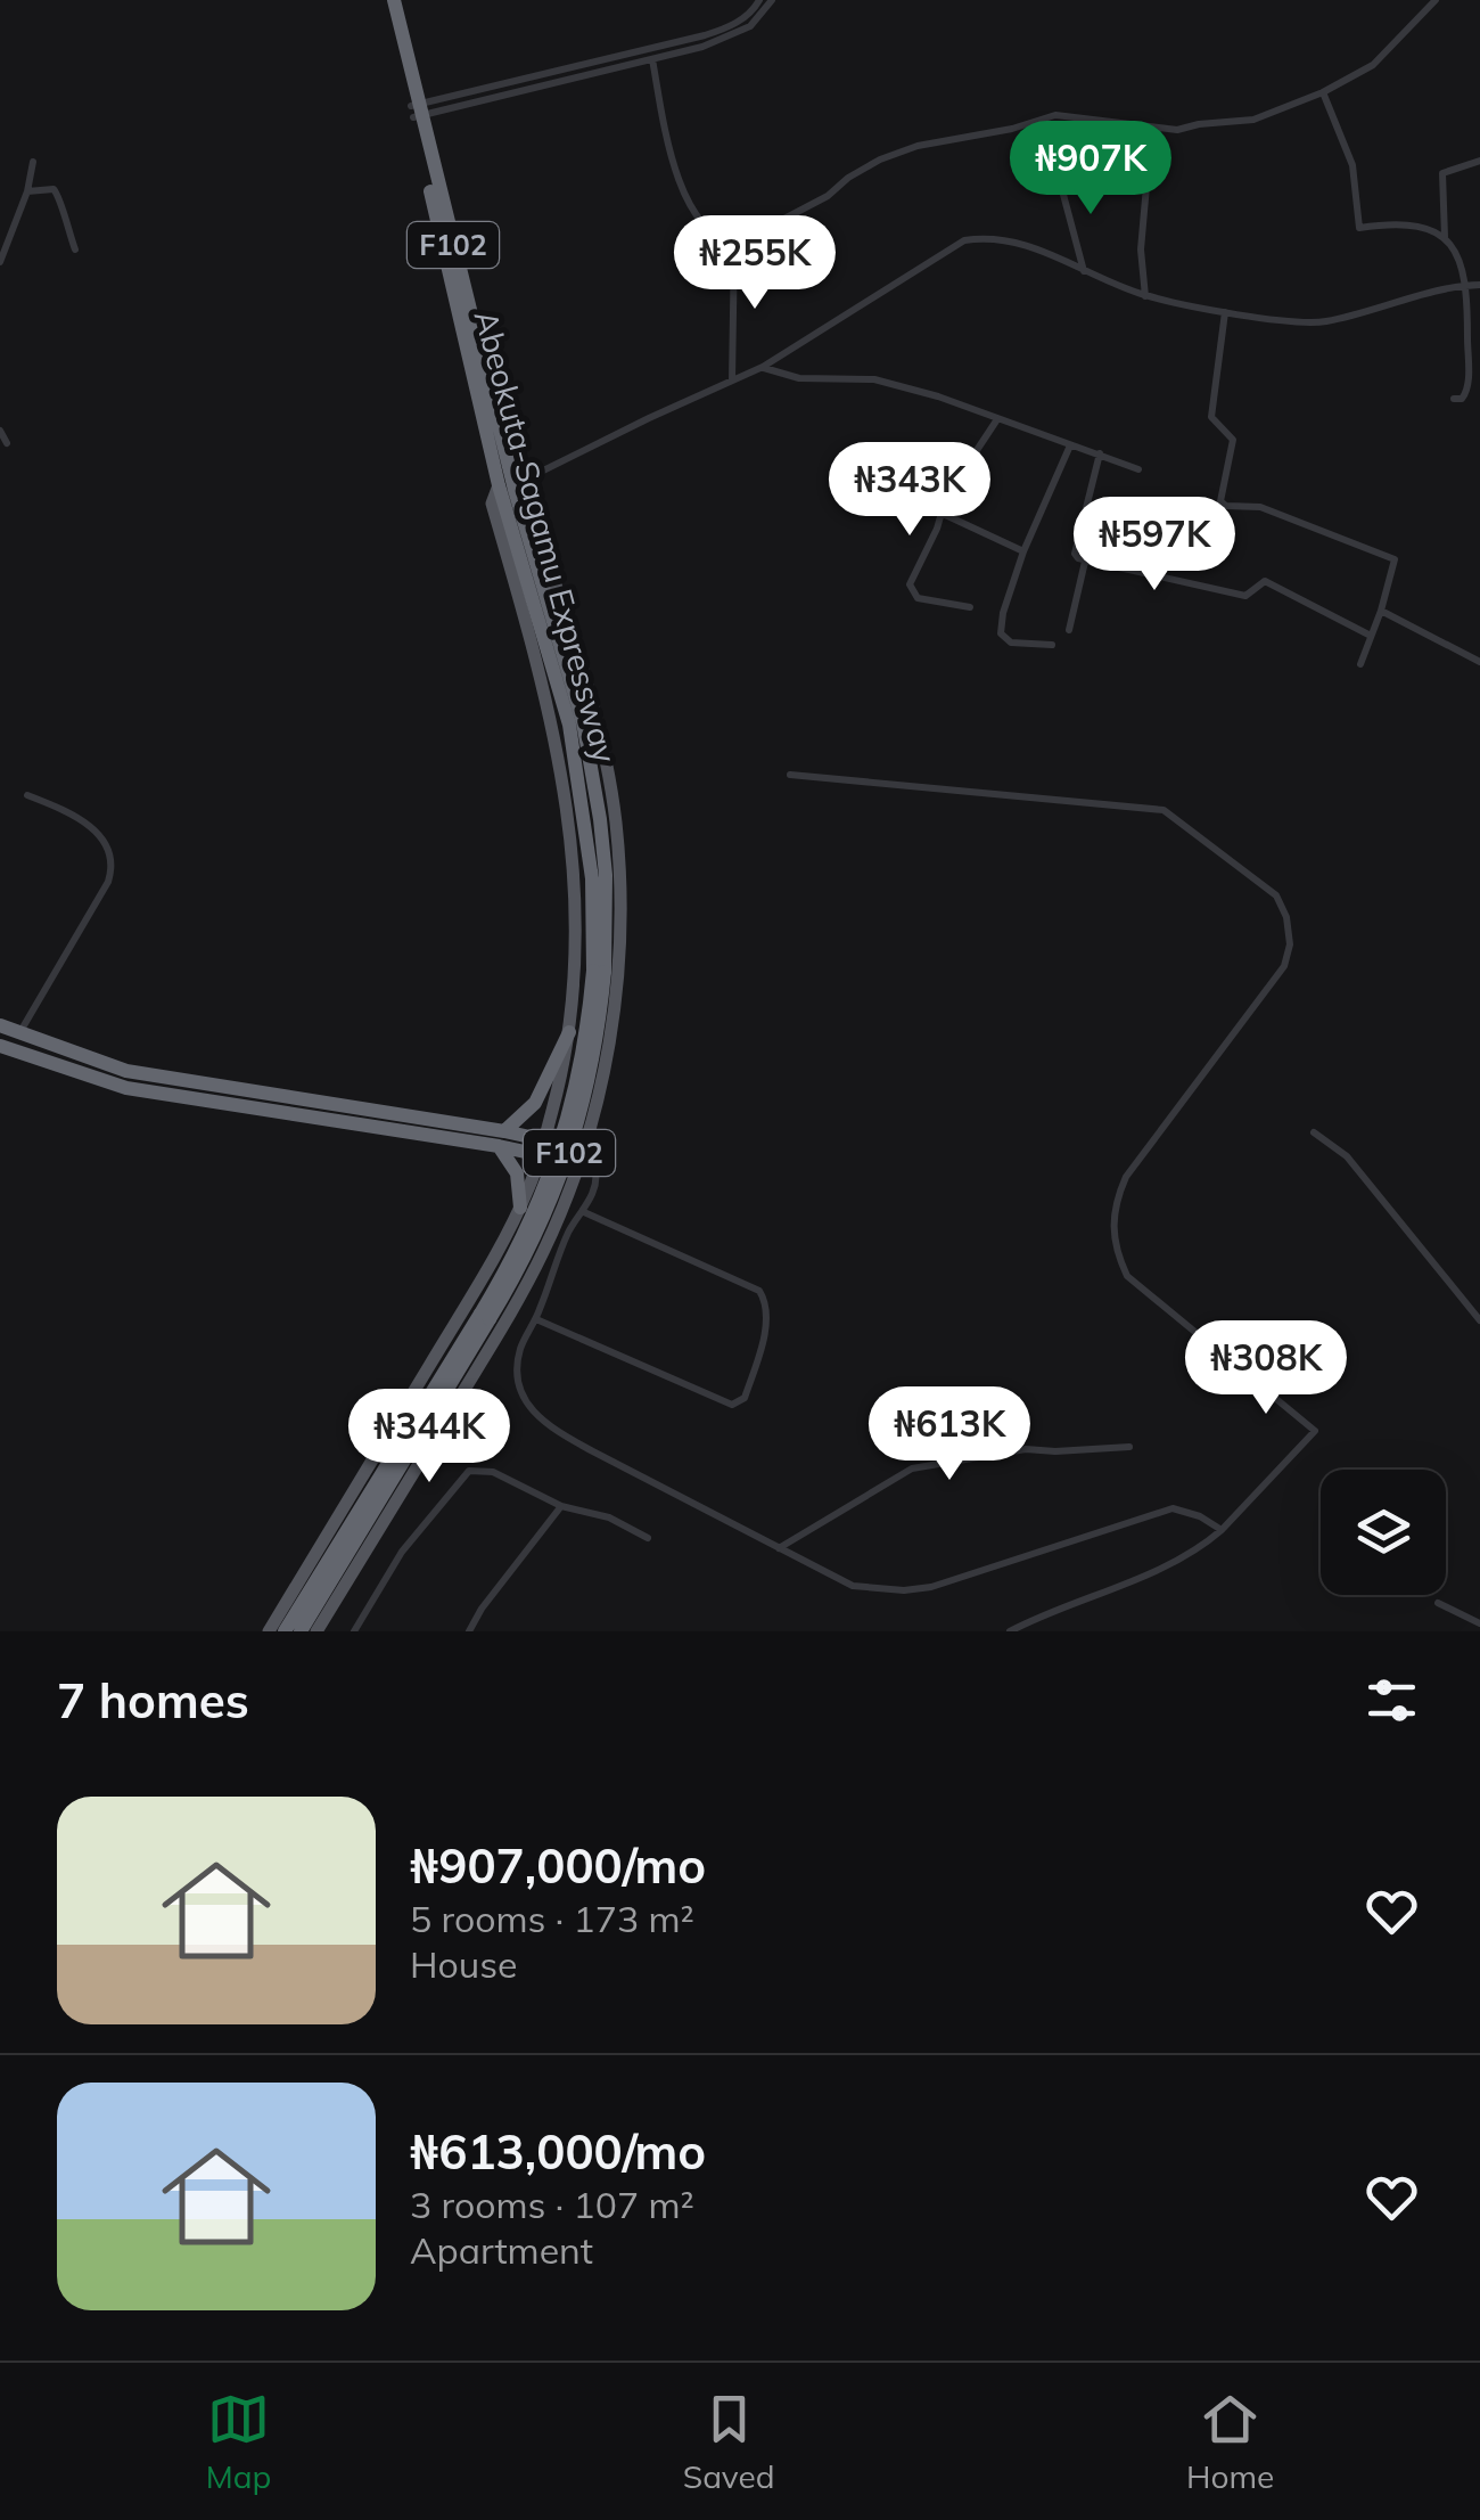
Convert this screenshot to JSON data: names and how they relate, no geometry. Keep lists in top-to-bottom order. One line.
{"streets":{"highway":["F102","Abeokuta-Sagamu Expressway"]},"page":{"price":["₦907K","₦255K","₦343K","₦597K","₦308K","₦613K","₦344K"],"heading":"7 homes","list":[{"name":"₦907,000/mo","note":"5 rooms · 173 m² · House"},{"name":"₦613,000/mo","note":"3 rooms · 107 m² · Apartment"}],"tabs":["Map","Saved","Home"]}}
